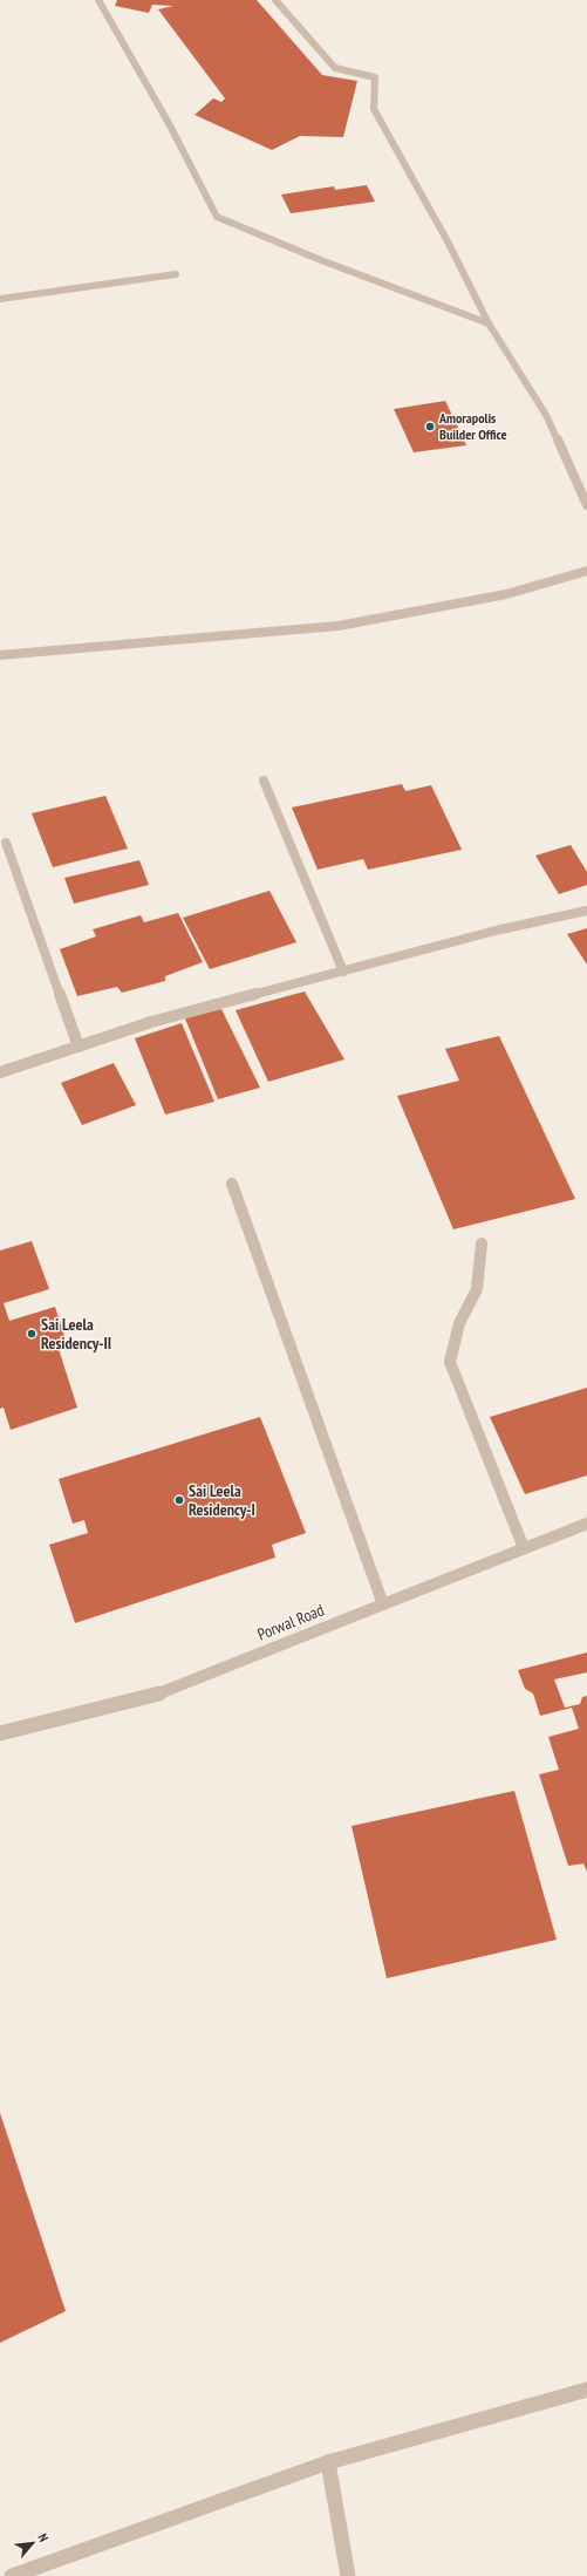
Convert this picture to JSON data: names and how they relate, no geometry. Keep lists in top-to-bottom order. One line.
{"streets":{"street":["Porwal Road"]},"places":["Amorapolis Builder Office","Sai Leela Residency-II","Sai Leela Residency-I"],"north":"top right"}
